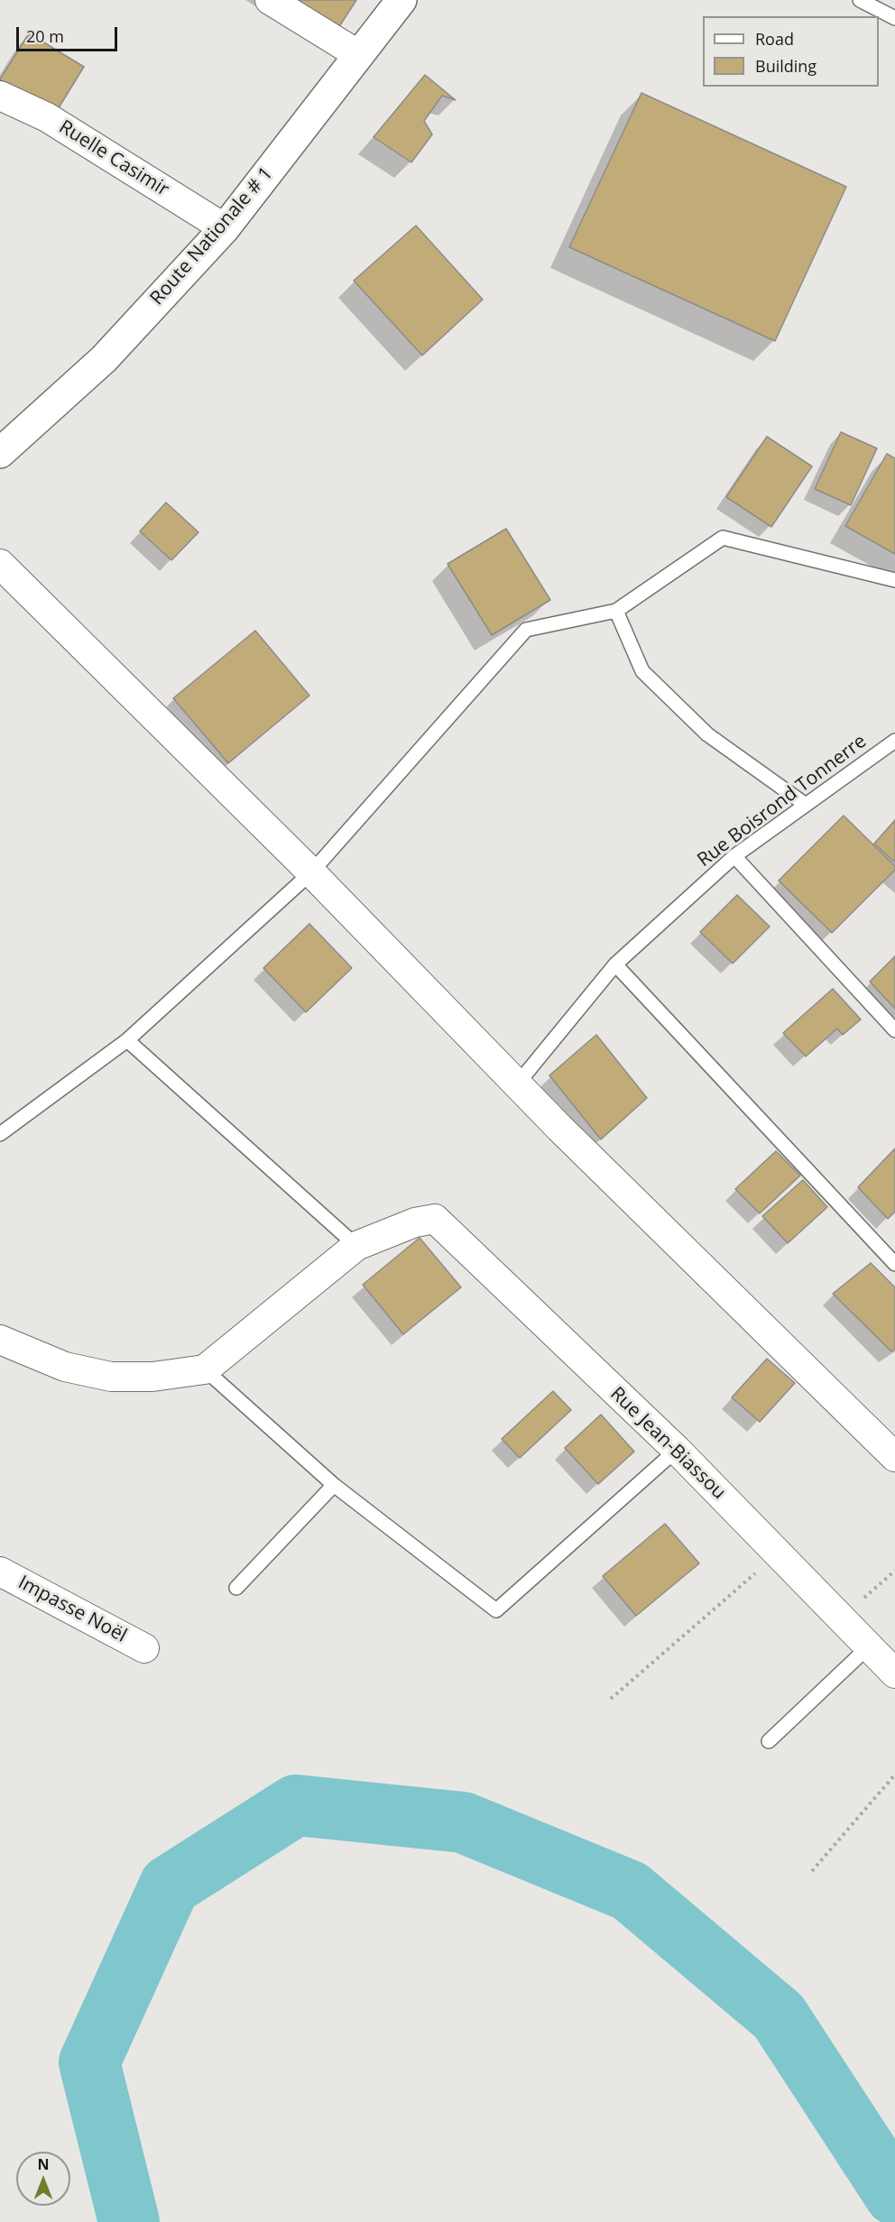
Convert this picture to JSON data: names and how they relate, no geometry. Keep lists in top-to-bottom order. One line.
{"streets":{"main road":["Route Nationale # 1"],"street":["Ruelle Casimir","Rue Jean-Biassou","Impasse Noël"],"lane":["Rue Boisrond Tonnerre"]},"crossings":[["Ruelle Casimir","Route Nationale # 1"]],"legend":["Road","Building"],"scale_bar":"20 m","north":"top"}
